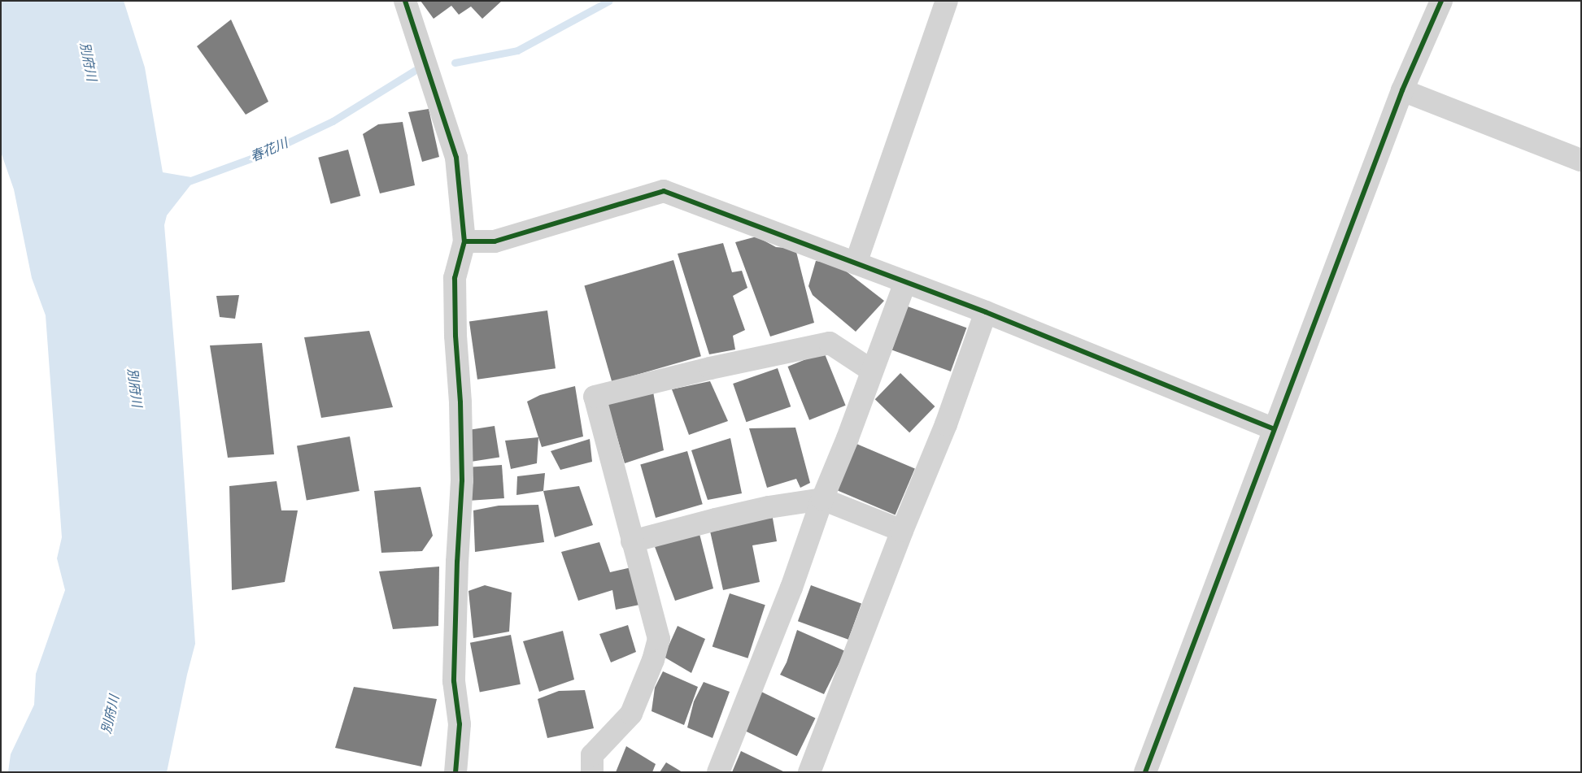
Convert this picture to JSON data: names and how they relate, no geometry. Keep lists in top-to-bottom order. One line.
{"water":["別府川","春花川"]}
